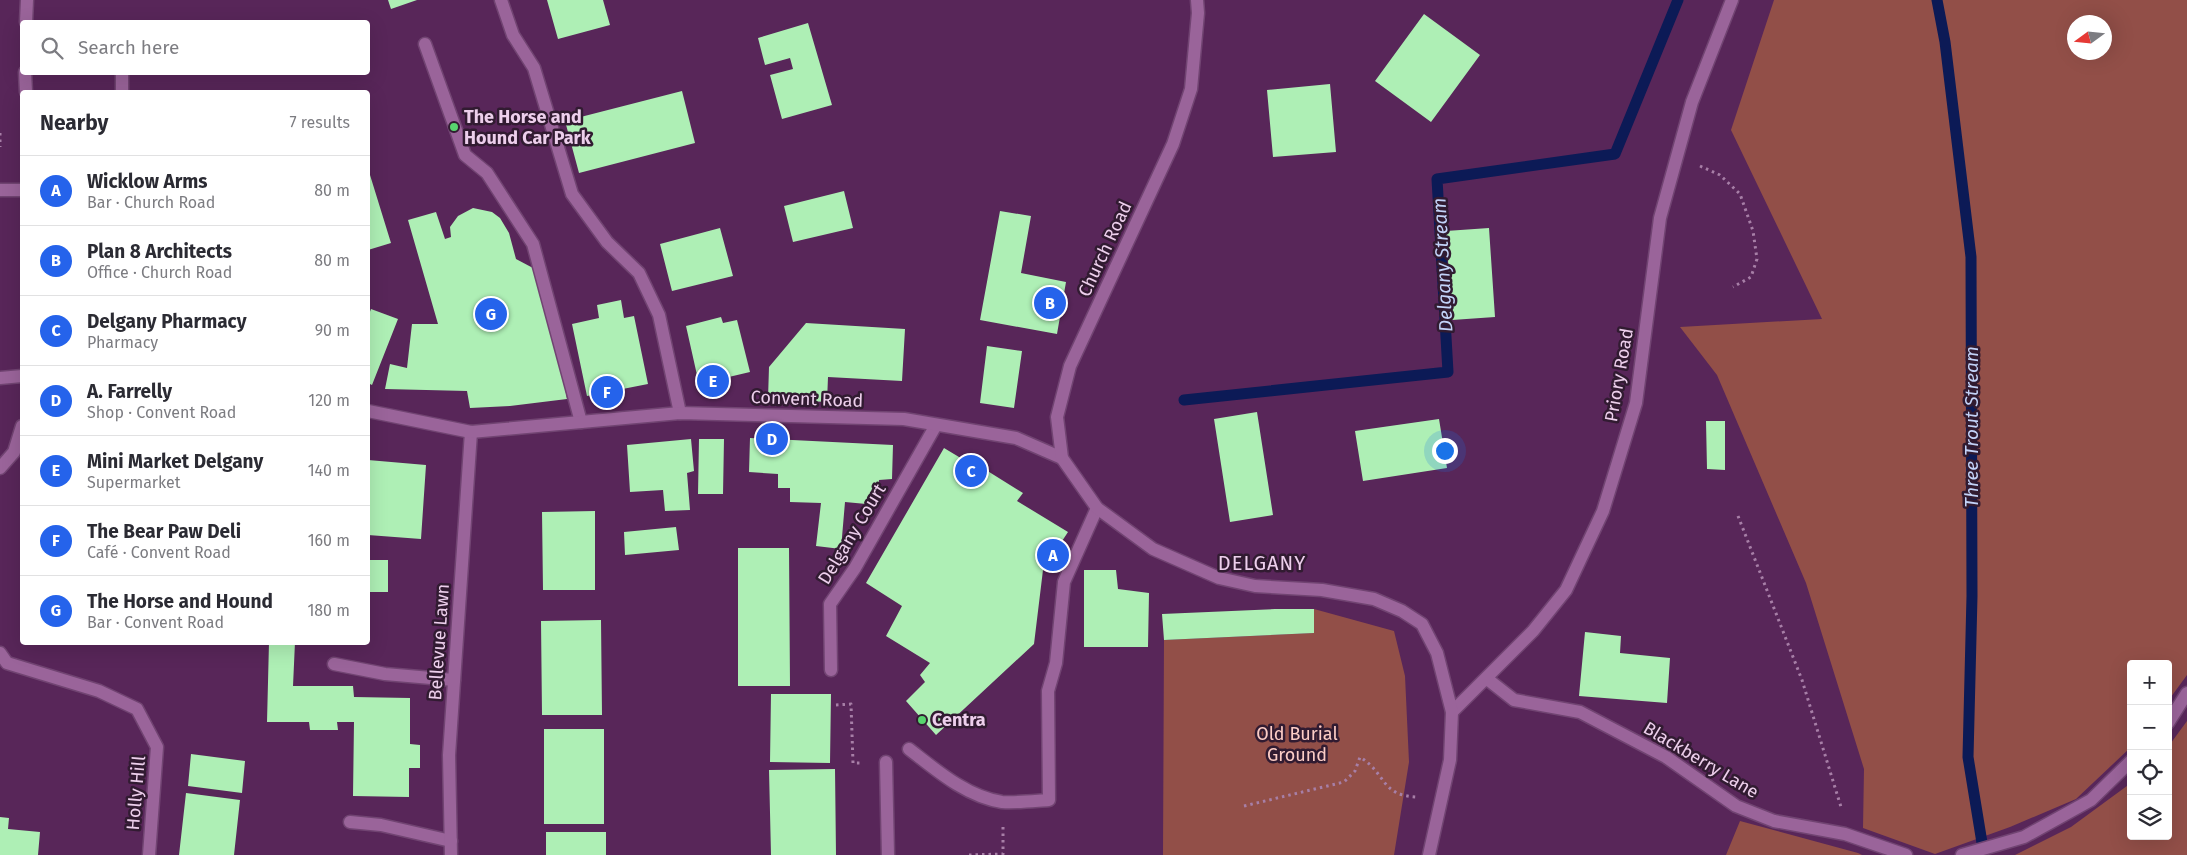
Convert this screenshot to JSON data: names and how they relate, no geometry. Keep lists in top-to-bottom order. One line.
{"streets":{"street":["Church Road","Priory Road","Convent Road","Delgany Court","Bellevue Lawn","Blackberry Lane","Holly Hill"]},"crossings":[["Church Road","Priory Road"],["Church Road","Convent Road"],["Priory Road","Blackberry Lane"],["Convent Road","Delgany Court"],["Convent Road","Bellevue Lawn"]],"districts":["DELGANY"],"water":["Delgany Stream","Three Trout Stream"],"parks":["Old Burial Ground"],"places":["The Horse and Hound Car Park","Centra"],"north":"left","page":{"search":"Search here","heading":["Nearby","7 results"],"list":[{"mark":"A","name":"Wicklow Arms","note":"Bar · Church Road","value":"80 m"},{"mark":"B","name":"Plan 8 Architects","note":"Office · Church Road","value":"80 m"},{"mark":"C","name":"Delgany Pharmacy","note":"Pharmacy","value":"90 m"},{"mark":"D","name":"A. Farrelly","note":"Shop · Convent Road","value":"120 m"},{"mark":"E","name":"Mini Market Delgany","note":"Supermarket","value":"140 m"},{"mark":"F","name":"The Bear Paw Deli","note":"Café · Convent Road","value":"160 m"},{"mark":"G","name":"The Horse and Hound","note":"Bar · Convent Road","value":"180 m"}],"pins":["B","G","E","F","D","C","A"],"map_buttons":["+","−"]}}
